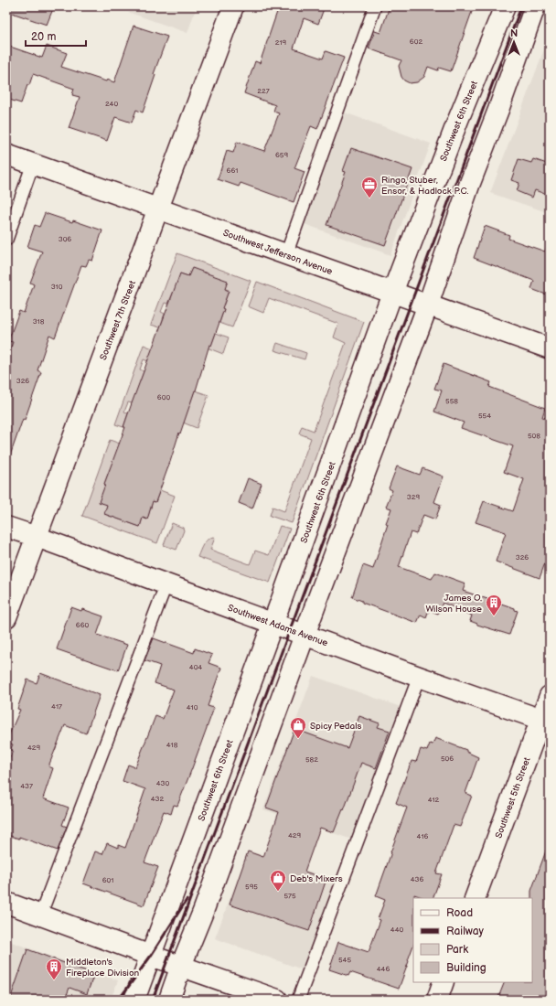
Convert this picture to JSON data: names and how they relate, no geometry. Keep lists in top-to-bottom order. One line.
{"streets":{"street":["Southwest 6th Street","Southwest Jefferson Avenue","Southwest 7th Street","Southwest Adams Avenue","Southwest 5th Street"]},"crossings":[["Southwest 6th Street","Southwest Jefferson Avenue"],["Southwest 6th Street","Southwest Adams Avenue"],["Southwest Jefferson Avenue","Southwest 7th Street"],["Southwest 7th Street","Southwest Adams Avenue"],["Southwest Adams Avenue","Southwest 5th Street"]],"places":{"office":["Ringo, Stuber, Ensor, & Hadlock P.C."],"building":["James O. Wilson House","Middleton's Fireplace Division"],"shop":["Spicy Pedals","Deb's Mixers"]},"house_numbers":["602","219","227","240","659","661","306","310","318","326","600","558","554","508","329","326","660","404","417","410","418","429","506","582","430","437","432","412","429","416","436","601","595","575","440","545","446"],"legend":["Road","Railway","Park","Building"],"scale_bar":"20 m","north":"top"}
